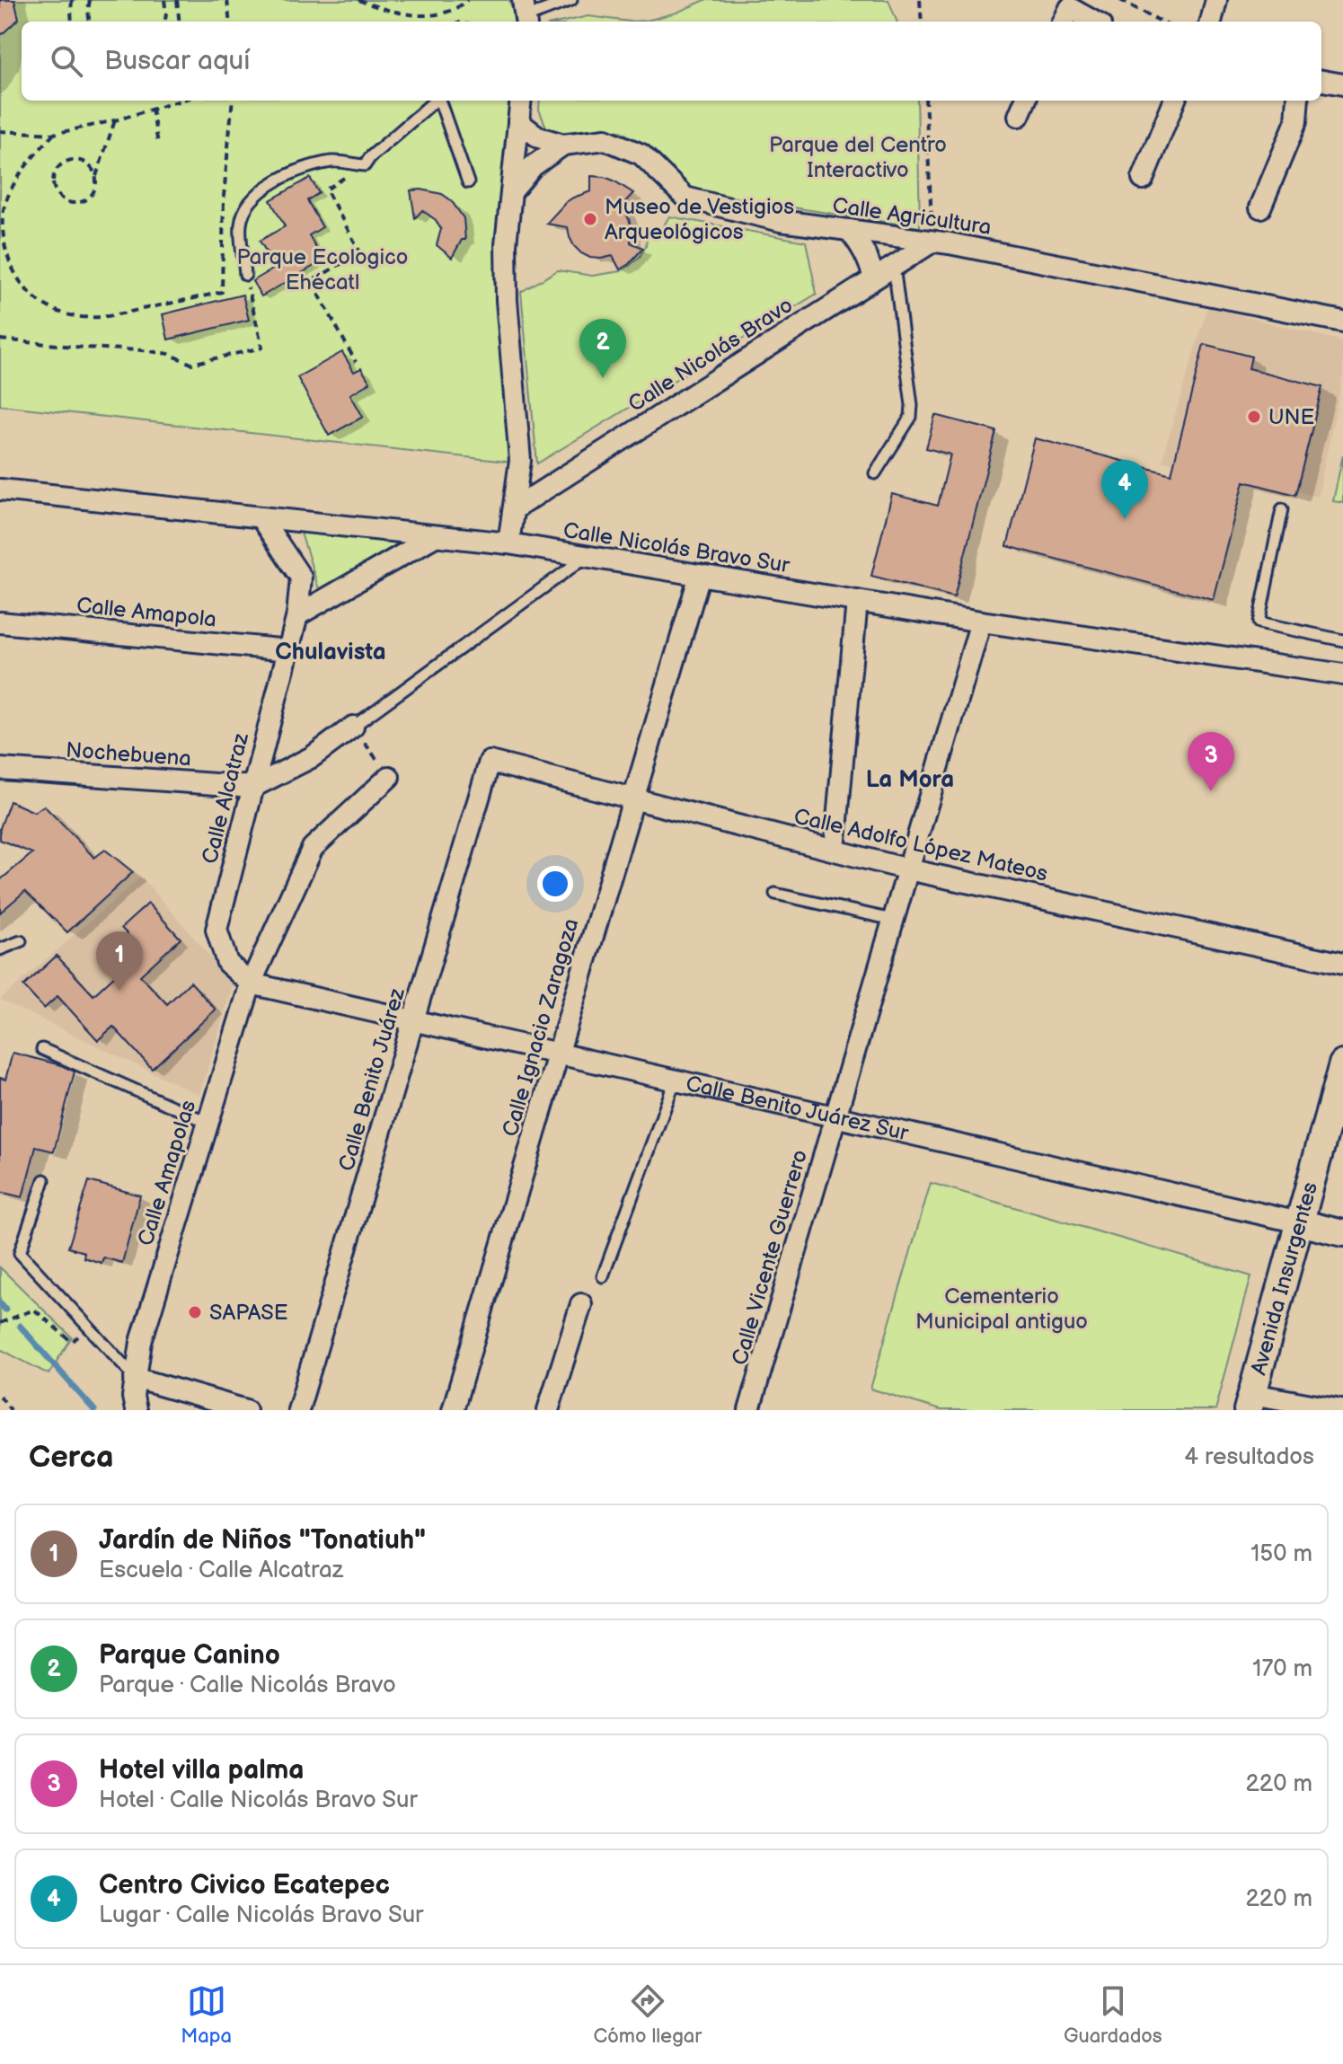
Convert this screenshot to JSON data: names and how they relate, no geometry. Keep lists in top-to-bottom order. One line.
{"streets":{"main road":["Avenida Insurgentes"],"street":["Calle Agricultura","Calle Nicolás Bravo","Calle Nicolás Bravo Sur","Calle Amapola","Nochebuena","Calle Alcatraz","Calle Adolfo López Mateos","Calle Ignacio Zaragoza","Calle Benito Juárez","Calle Benito Juárez Sur","Calle Amapolas","Calle Vicente Guerrero"]},"crossings":[["Calle Agricultura","Calle Nicolás Bravo"],["Calle Nicolás Bravo Sur","Calle Alcatraz"],["Calle Nicolás Bravo Sur","Calle Ignacio Zaragoza"],["Calle Nicolás Bravo Sur","Calle Vicente Guerrero"],["Calle Amapola","Calle Alcatraz"],["Nochebuena","Calle Alcatraz"],["Calle Alcatraz","Calle Benito Juárez Sur"],["Calle Alcatraz","Calle Amapolas"],["Calle Adolfo López Mateos","Calle Ignacio Zaragoza"],["Calle Adolfo López Mateos","Calle Benito Juárez"],["Calle Adolfo López Mateos","Calle Vicente Guerrero"],["Calle Ignacio Zaragoza","Calle Benito Juárez Sur"],["Calle Benito Juárez","Calle Benito Juárez Sur"],["Calle Benito Juárez Sur","Calle Amapolas"],["Calle Benito Juárez Sur","Calle Vicente Guerrero"],["Calle Benito Juárez Sur","Avenida Insurgentes"]],"districts":["Chulavista","La Mora"],"parks":["Parque del Centro Interactivo","Parque Ecologico Ehécatl","Cementerio Municipal antiguo"],"places":["Museo de Vestigios Arqueológicos","UNE","SAPASE"],"page":{"search":"Buscar aquí","pins":["2","4","3","1"],"heading":["Cerca","4 resultados"],"list":[{"mark":"1","name":"Jardín de Niños \"Tonatiuh\"","note":"Escuela · Calle Alcatraz","value":"150 m"},{"mark":"2","name":"Parque Canino","note":"Parque · Calle Nicolás Bravo","value":"170 m"},{"mark":"3","name":"Hotel villa palma","note":"Hotel · Calle Nicolás Bravo Sur","value":"220 m"},{"mark":"4","name":"Centro Civico Ecatepec","note":"Lugar · Calle Nicolás Bravo Sur","value":"220 m"}],"nav":["Mapa","Cómo llegar","Guardados"]}}
